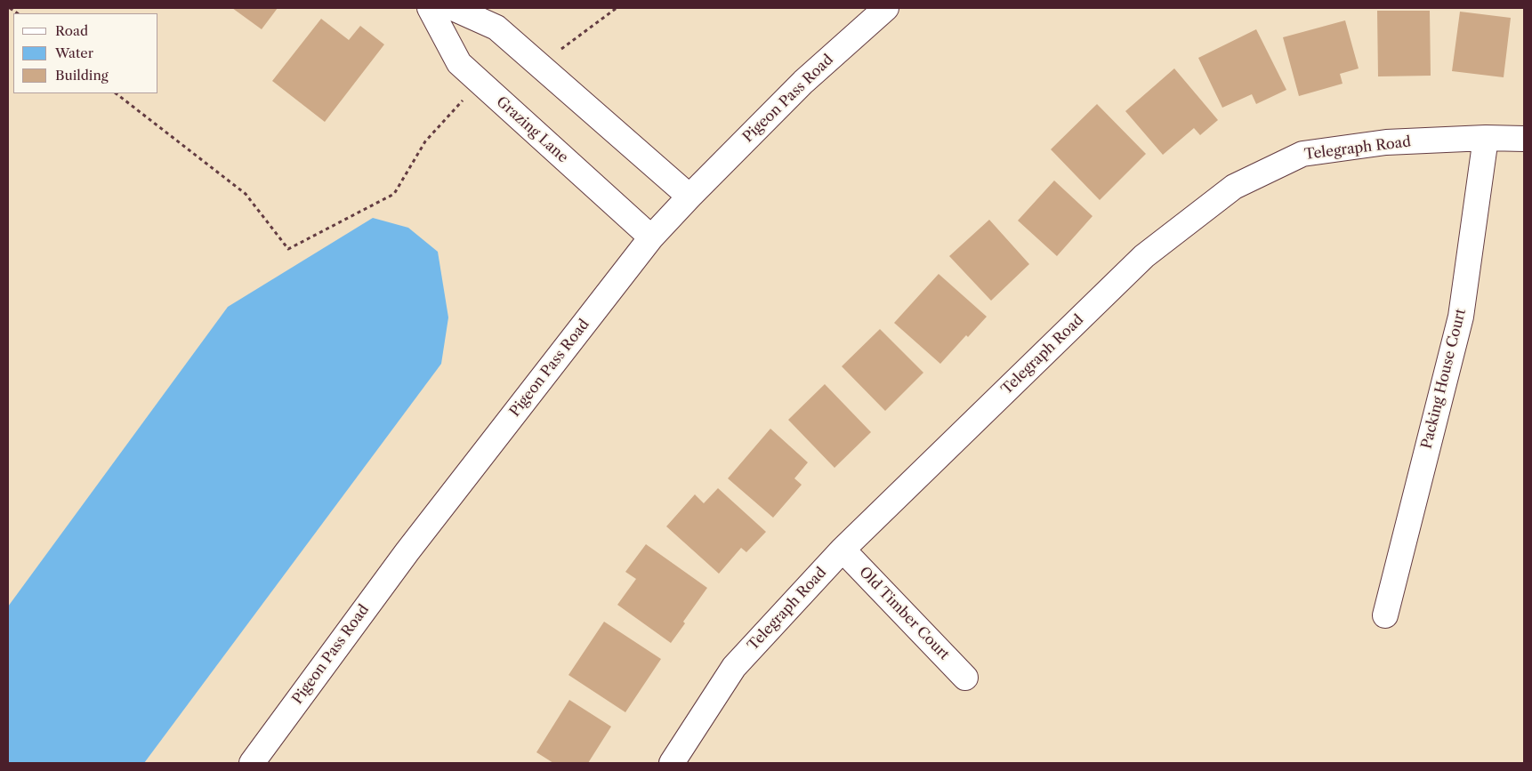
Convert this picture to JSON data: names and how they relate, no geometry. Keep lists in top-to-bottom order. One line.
{"streets":{"street":["Pigeon Pass Road","Grazing Lane","Telegraph Road","Packing House Court","Old Timber Court"]},"crossings":[["Pigeon Pass Road","Grazing Lane"],["Telegraph Road","Packing House Court"],["Telegraph Road","Old Timber Court"]],"legend":["Road","Water","Building"]}
